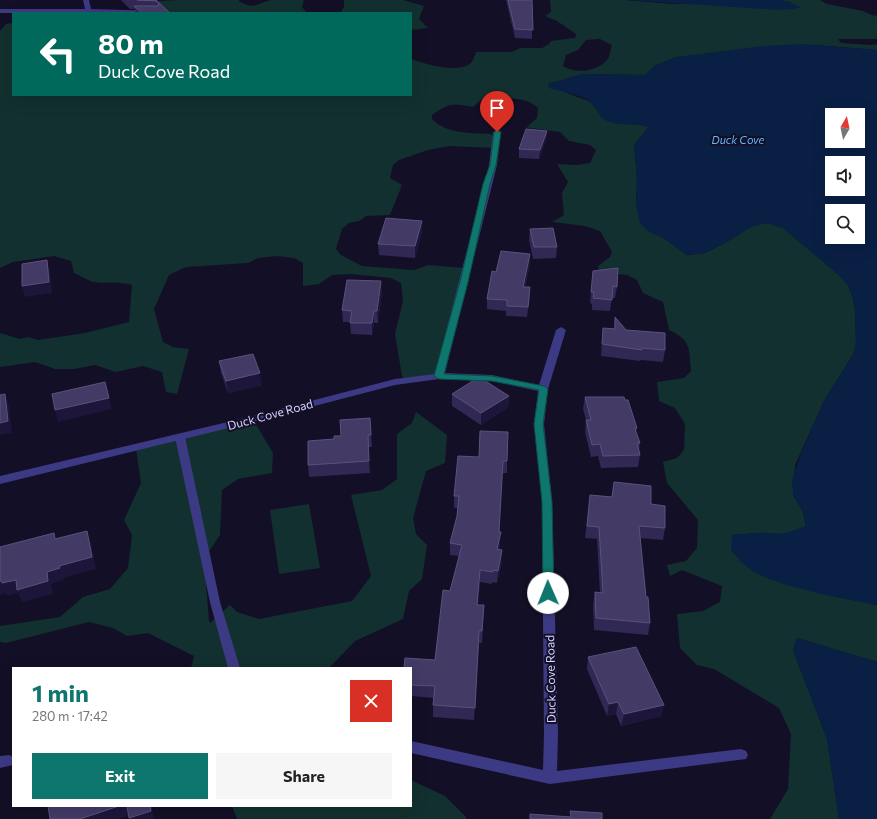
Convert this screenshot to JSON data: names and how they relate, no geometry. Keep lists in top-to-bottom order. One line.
{"streets":{"street":["Duck Cove Road"]},"water":["Duck Cove"],"north":"top","page":{"turn":["80 m","Duck Cove Road"],"heading":["1 min","280 m · 17:42"],"buttons":["Exit","Share"]}}
